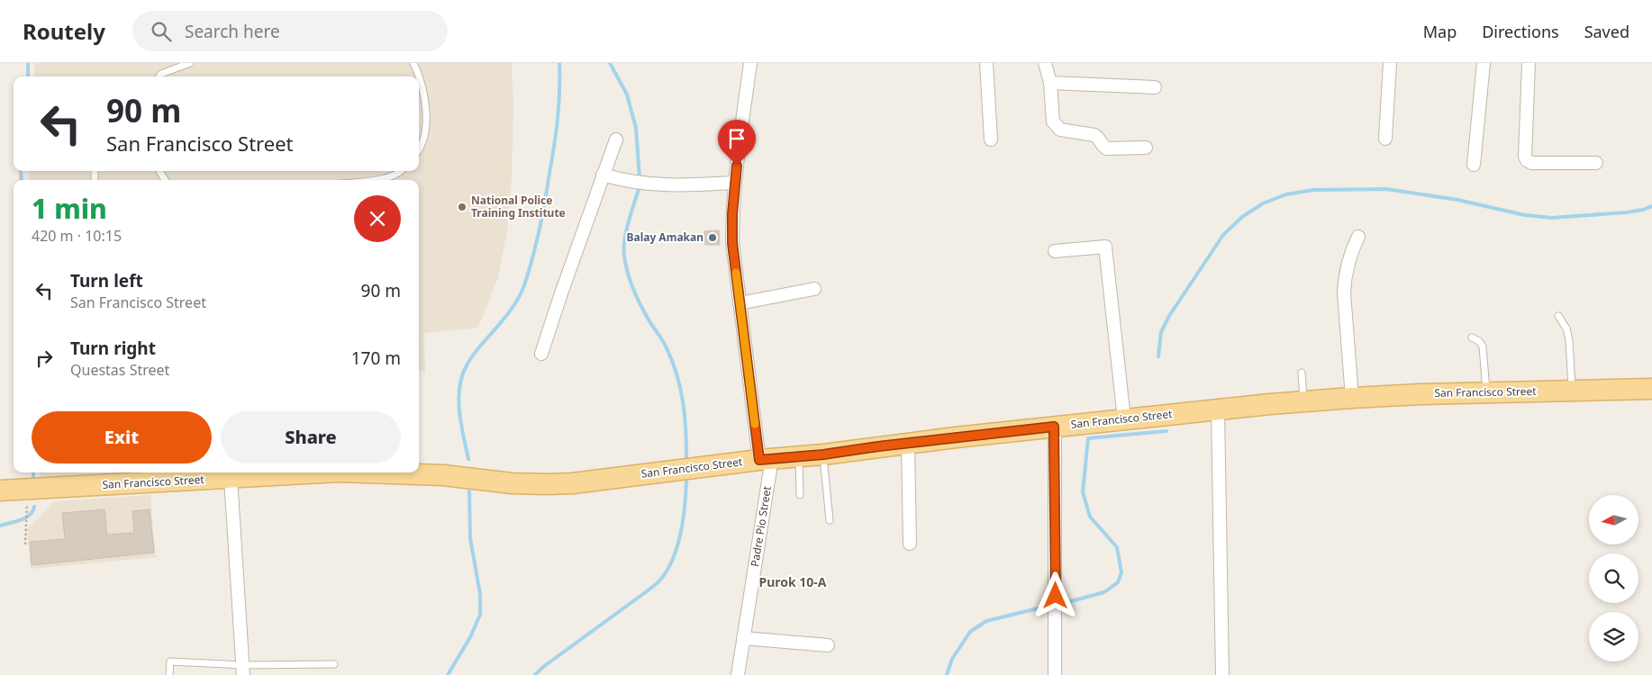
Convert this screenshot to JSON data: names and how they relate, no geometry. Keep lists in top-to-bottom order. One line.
{"streets":{"main road":["San Francisco Street"],"street":["Padre Pio Street"]},"crossings":[["San Francisco Street","Padre Pio Street"]],"districts":["Purok 10-A"],"places":["National Police Training Institute","Balay Amakan"],"north":"left","page":{"header":"Routely","search":"Search here","nav":["Map","Directions","Saved"],"turn":["90 m","San Francisco Street"],"heading":["1 min","420 m · 10:15"],"list":[{"name":"Turn left","note":"San Francisco Street","value":"90 m"},{"name":"Turn right","note":"Questas Street","value":"170 m"}],"buttons":["Exit","Share"]}}
